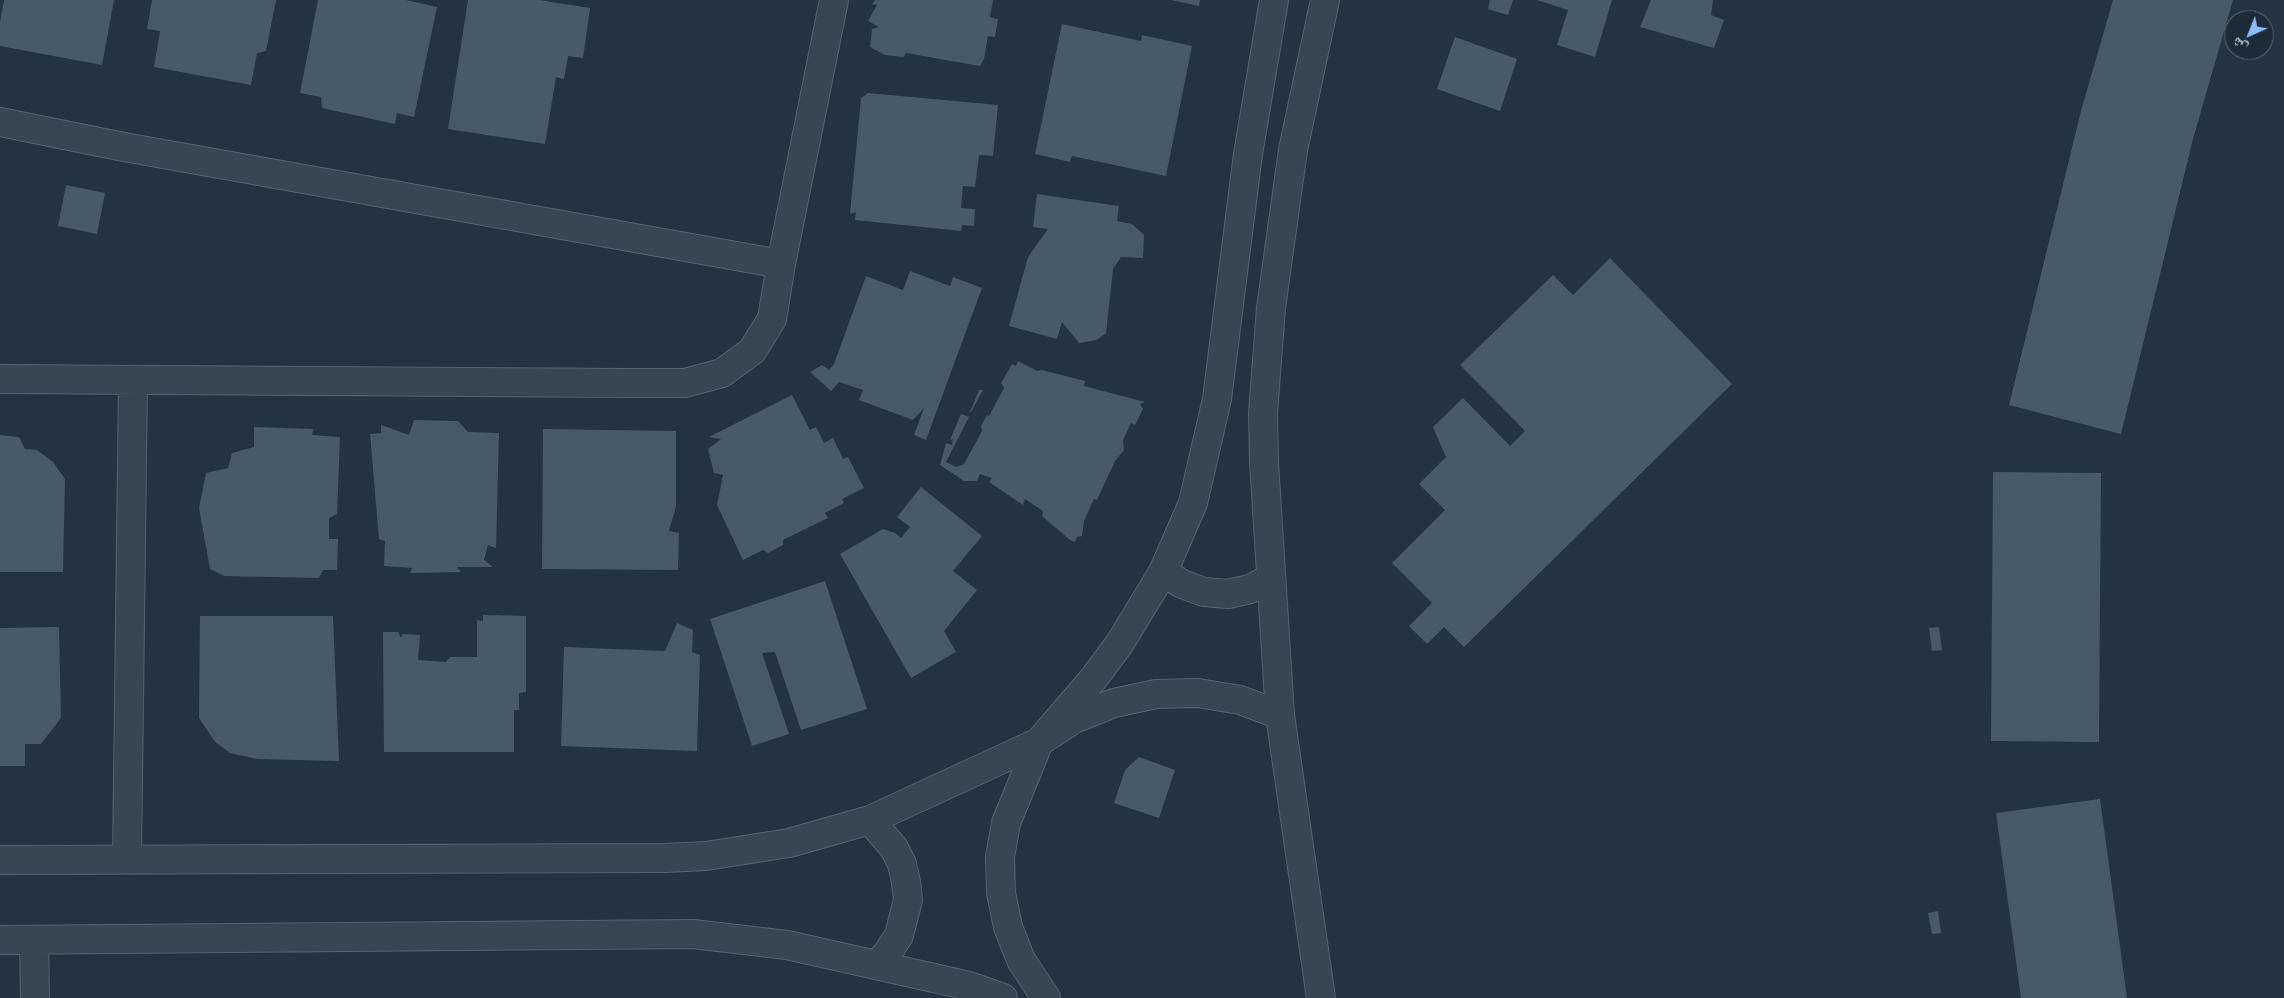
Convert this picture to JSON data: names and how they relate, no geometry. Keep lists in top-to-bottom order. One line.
{"north":"bottom left"}
